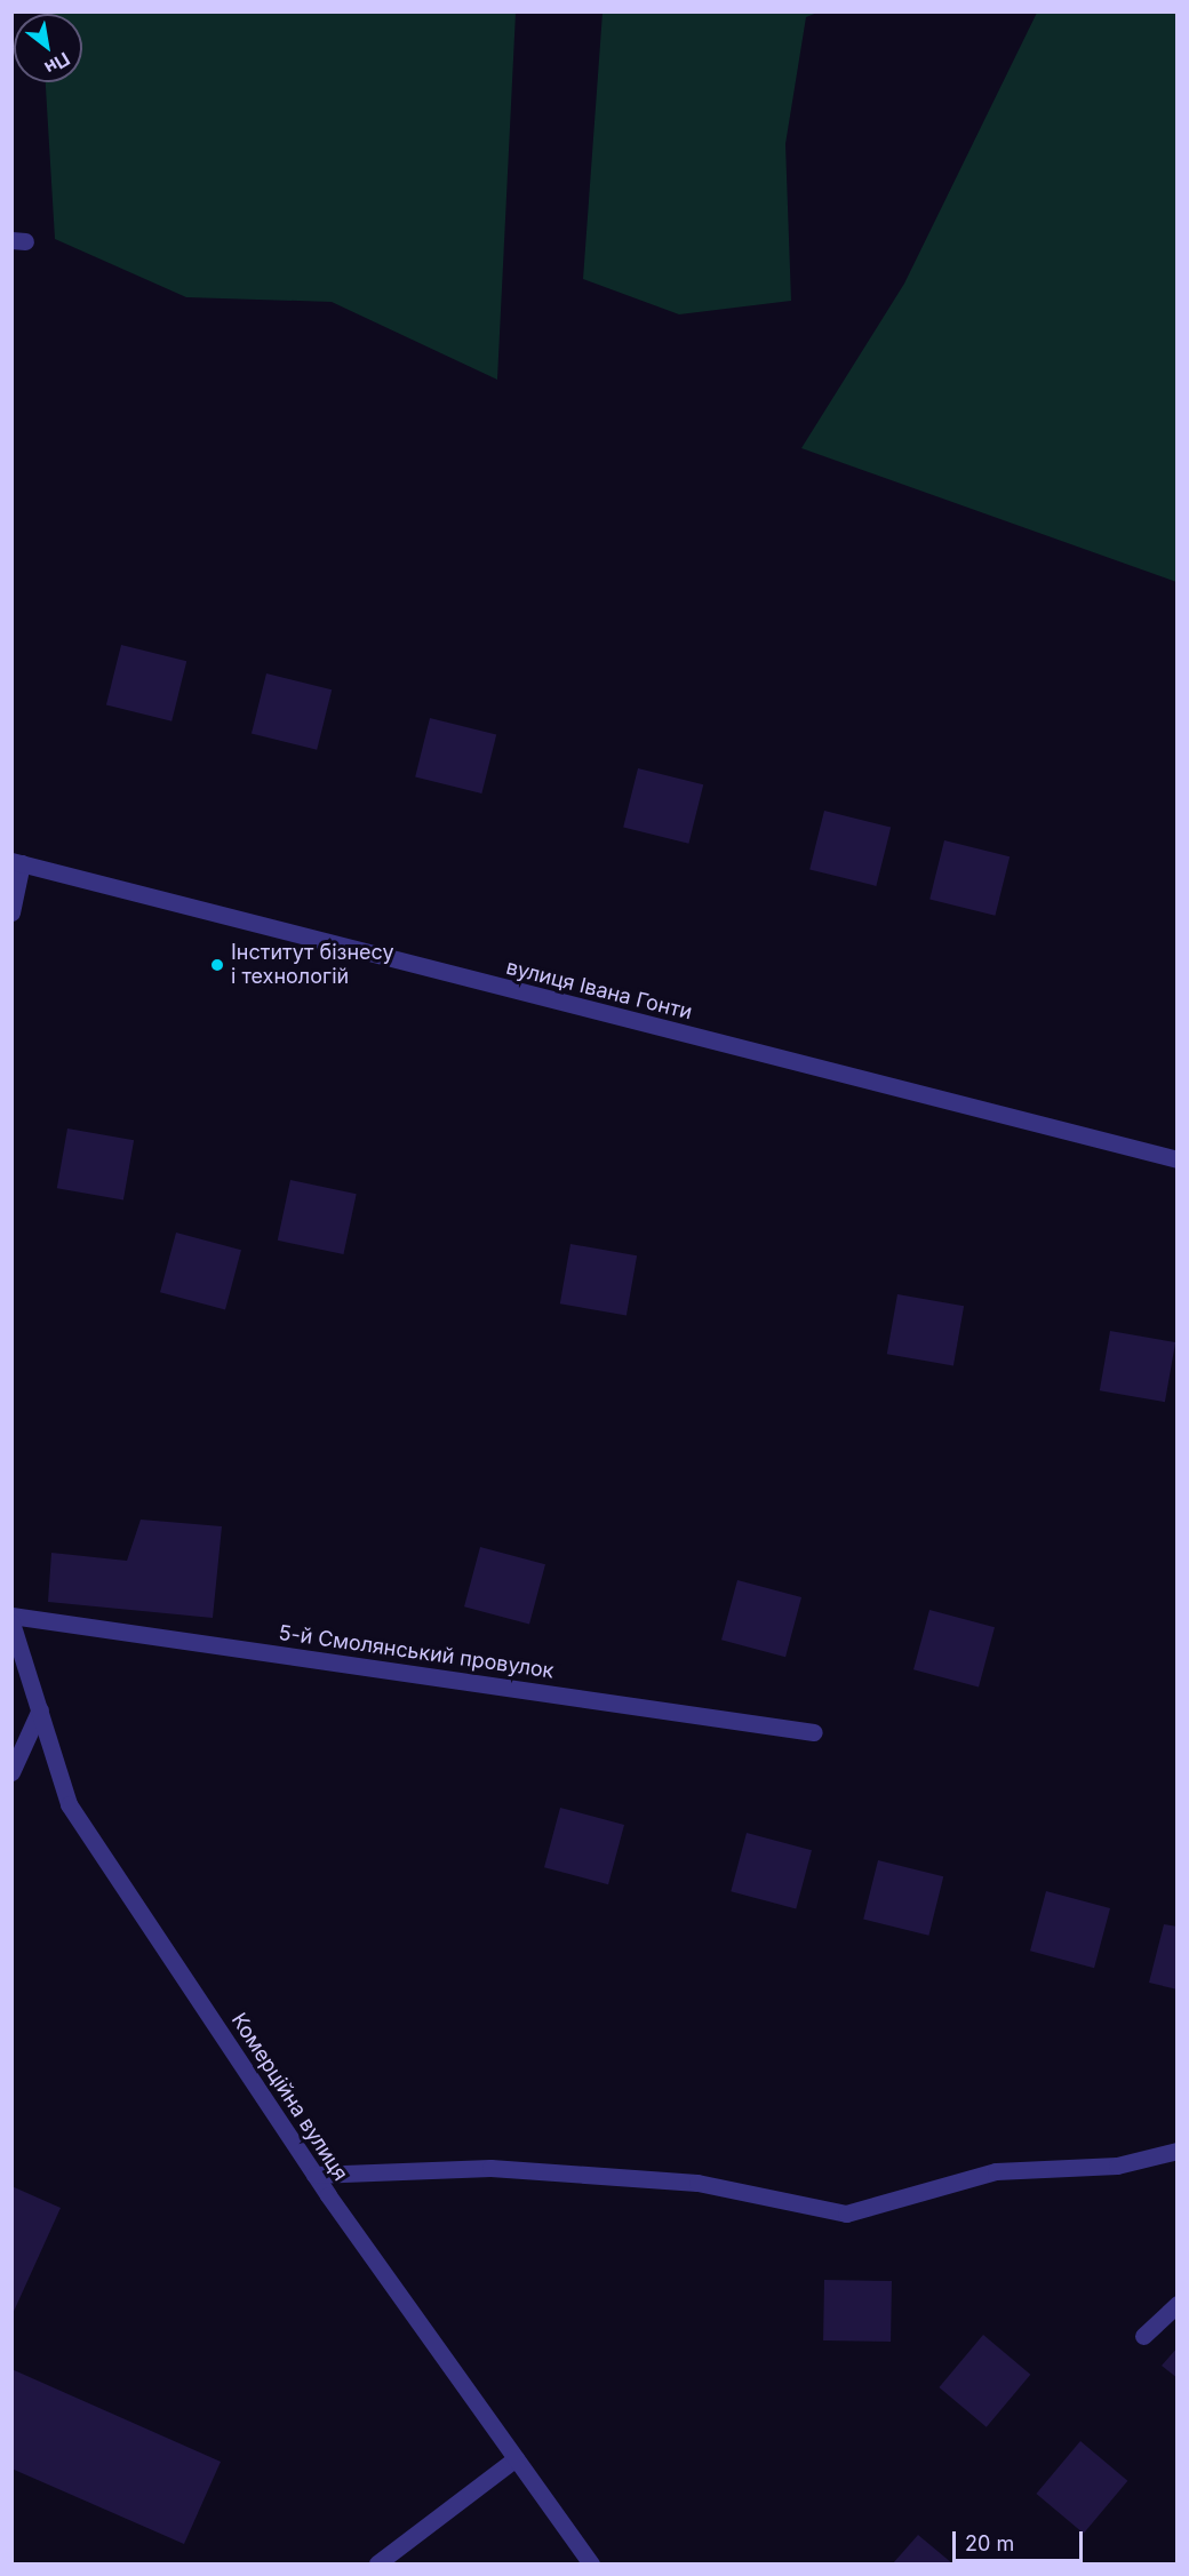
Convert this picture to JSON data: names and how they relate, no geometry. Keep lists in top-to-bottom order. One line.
{"streets":{"street":["вулиця Івана Гонти","5-й Смолянський провулок","Комерційна вулиця"]},"places":["Інститут бізнесу і технологій"],"scale_bar":"20 m","north":"bottom right"}
